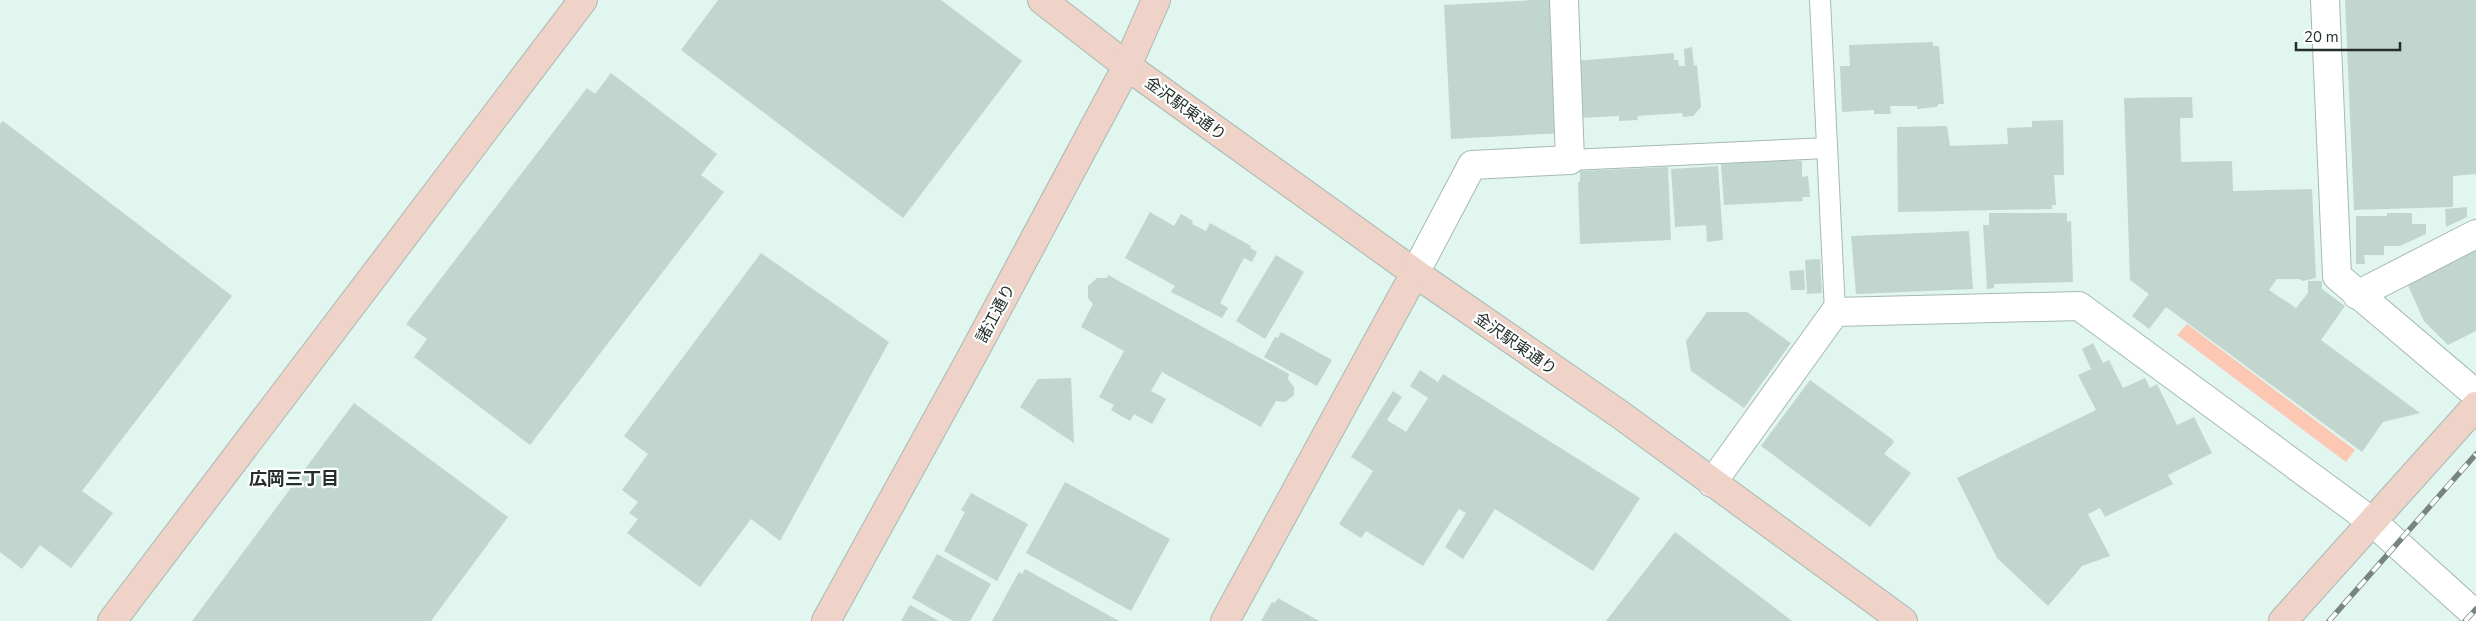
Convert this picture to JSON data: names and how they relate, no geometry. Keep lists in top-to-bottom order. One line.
{"streets":{"street":["金沢駅東通り","諸江通り"]},"crossings":[["金沢駅東通り","諸江通り"]],"districts":["広岡三丁目"],"scale_bar":"20 m"}
